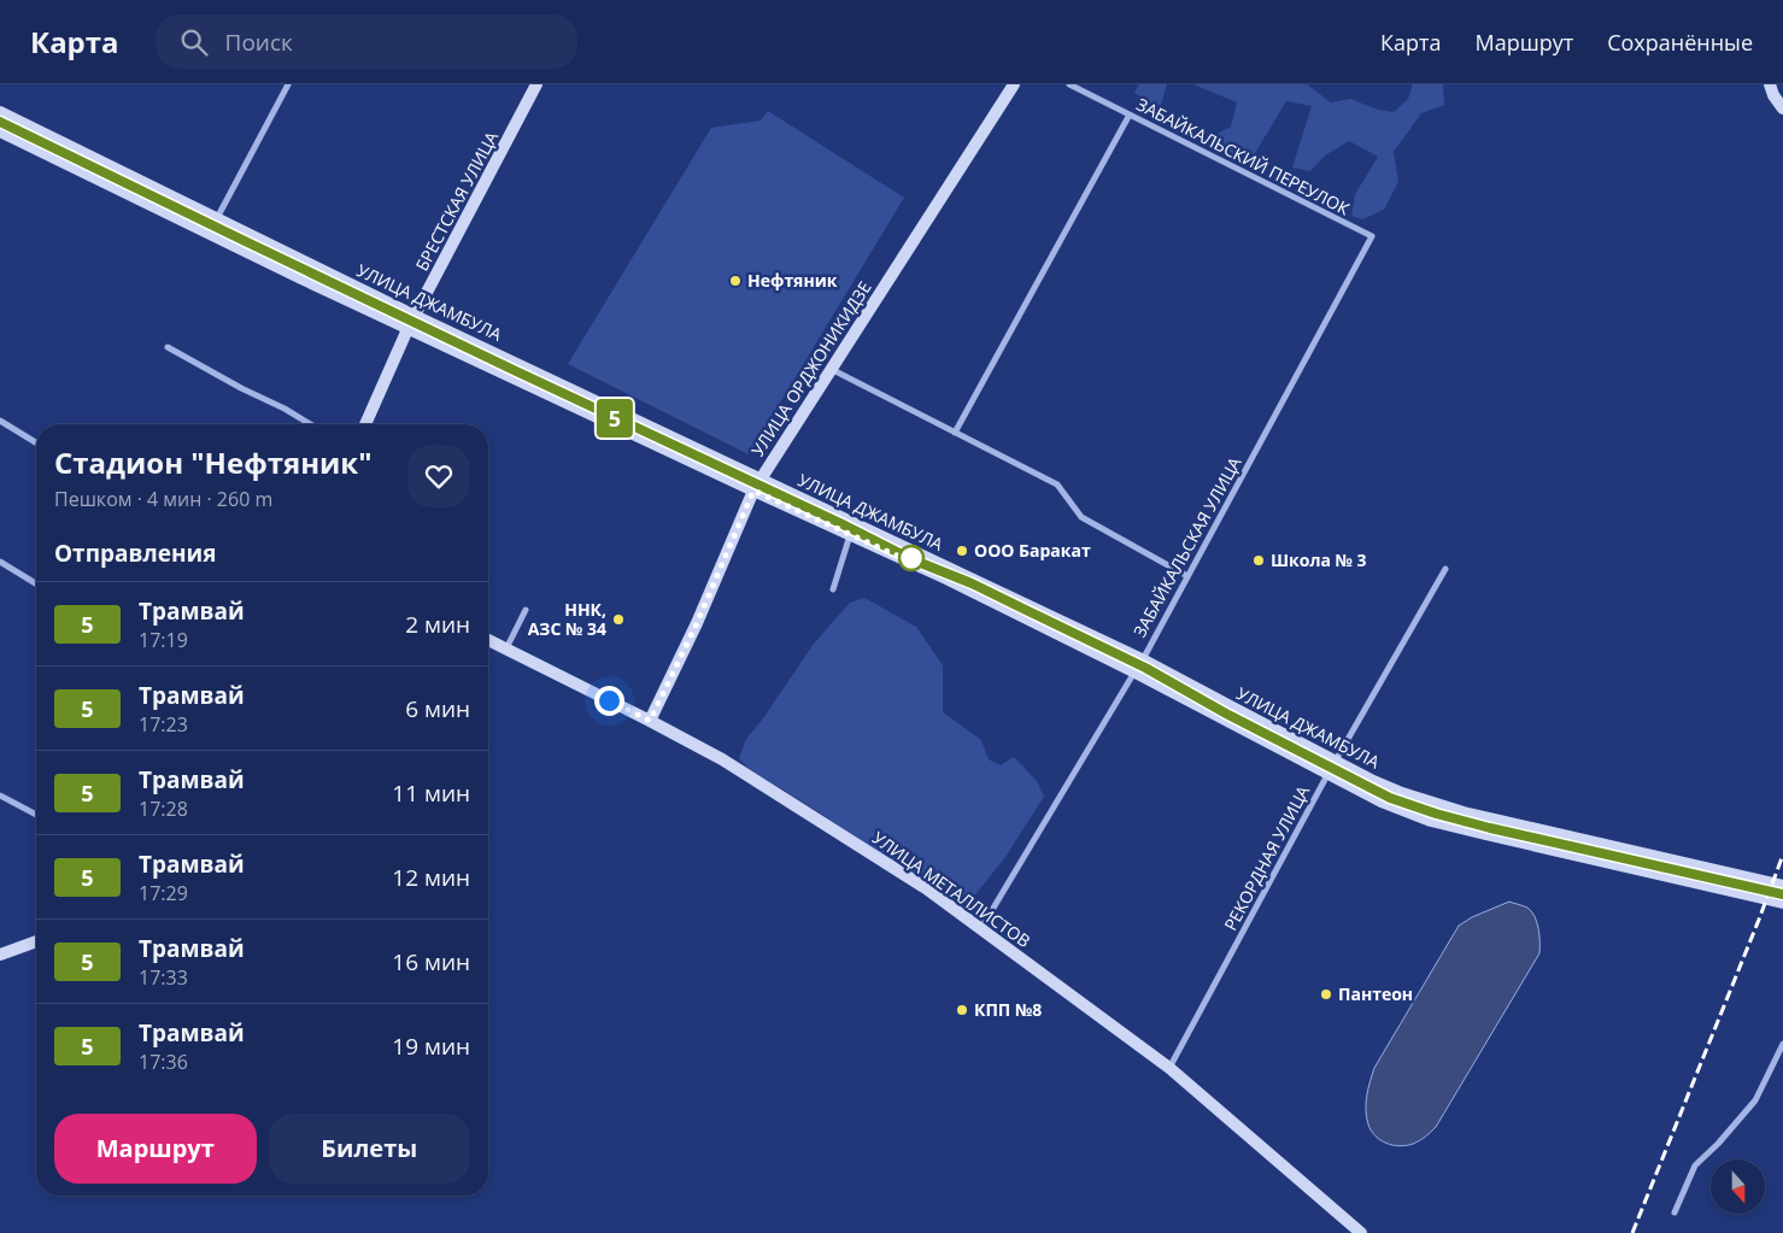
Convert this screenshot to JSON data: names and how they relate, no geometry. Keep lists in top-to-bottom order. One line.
{"streets":{"street":["ЗАБАЙКАЛЬСКИЙ ПЕРЕУЛОК","БРЕСТСКАЯ УЛИЦА","УЛИЦА ДЖАМБУЛА","УЛИЦА ОРДЖОНИКИДЗЕ","ЗАБАЙКАЛЬСКАЯ УЛИЦА","РЕКОРДНАЯ УЛИЦА","УЛИЦА МЕТАЛЛИСТОВ"]},"crossings":[["ЗАБАЙКАЛЬСКИЙ ПЕРЕУЛОК","ЗАБАЙКАЛЬСКАЯ УЛИЦА"],["БРЕСТСКАЯ УЛИЦА","УЛИЦА ДЖАМБУЛА"],["УЛИЦА ДЖАМБУЛА","УЛИЦА ОРДЖОНИКИДЗЕ"],["УЛИЦА ДЖАМБУЛА","ЗАБАЙКАЛЬСКАЯ УЛИЦА"],["УЛИЦА ДЖАМБУЛА","РЕКОРДНАЯ УЛИЦА"],["УЛИЦА ОРДЖОНИКИДЗЕ","УЛИЦА МЕТАЛЛИСТОВ"],["ЗАБАЙКАЛЬСКАЯ УЛИЦА","УЛИЦА МЕТАЛЛИСТОВ"],["РЕКОРДНАЯ УЛИЦА","УЛИЦА МЕТАЛЛИСТОВ"]],"places":["Нефтяник","ООО Баракат","Школа № 3","ННК, АЗС № 34","Пантеон","КПП №8"],"lines":["tram line 5"],"north":"bottom","page":{"header":"Карта","search":"Поиск","nav":["Карта","Маршрут","Сохранённые"],"on_map":"5","heading":[["Стадион \"Нефтяник\"","Пешком · 4 мин · 260 m"],"Отправления"],"list":[{"mark":"5","name":"Трамвай","note":"17:19","value":"2 мин"},{"mark":"5","name":"Трамвай","note":"17:23","value":"6 мин"},{"mark":"5","name":"Трамвай","note":"17:28","value":"11 мин"},{"mark":"5","name":"Трамвай","note":"17:29","value":"12 мин"},{"mark":"5","name":"Трамвай","note":"17:33","value":"16 мин"},{"mark":"5","name":"Трамвай","note":"17:36","value":"19 мин"}],"buttons":["Маршрут","Билеты"]}}
